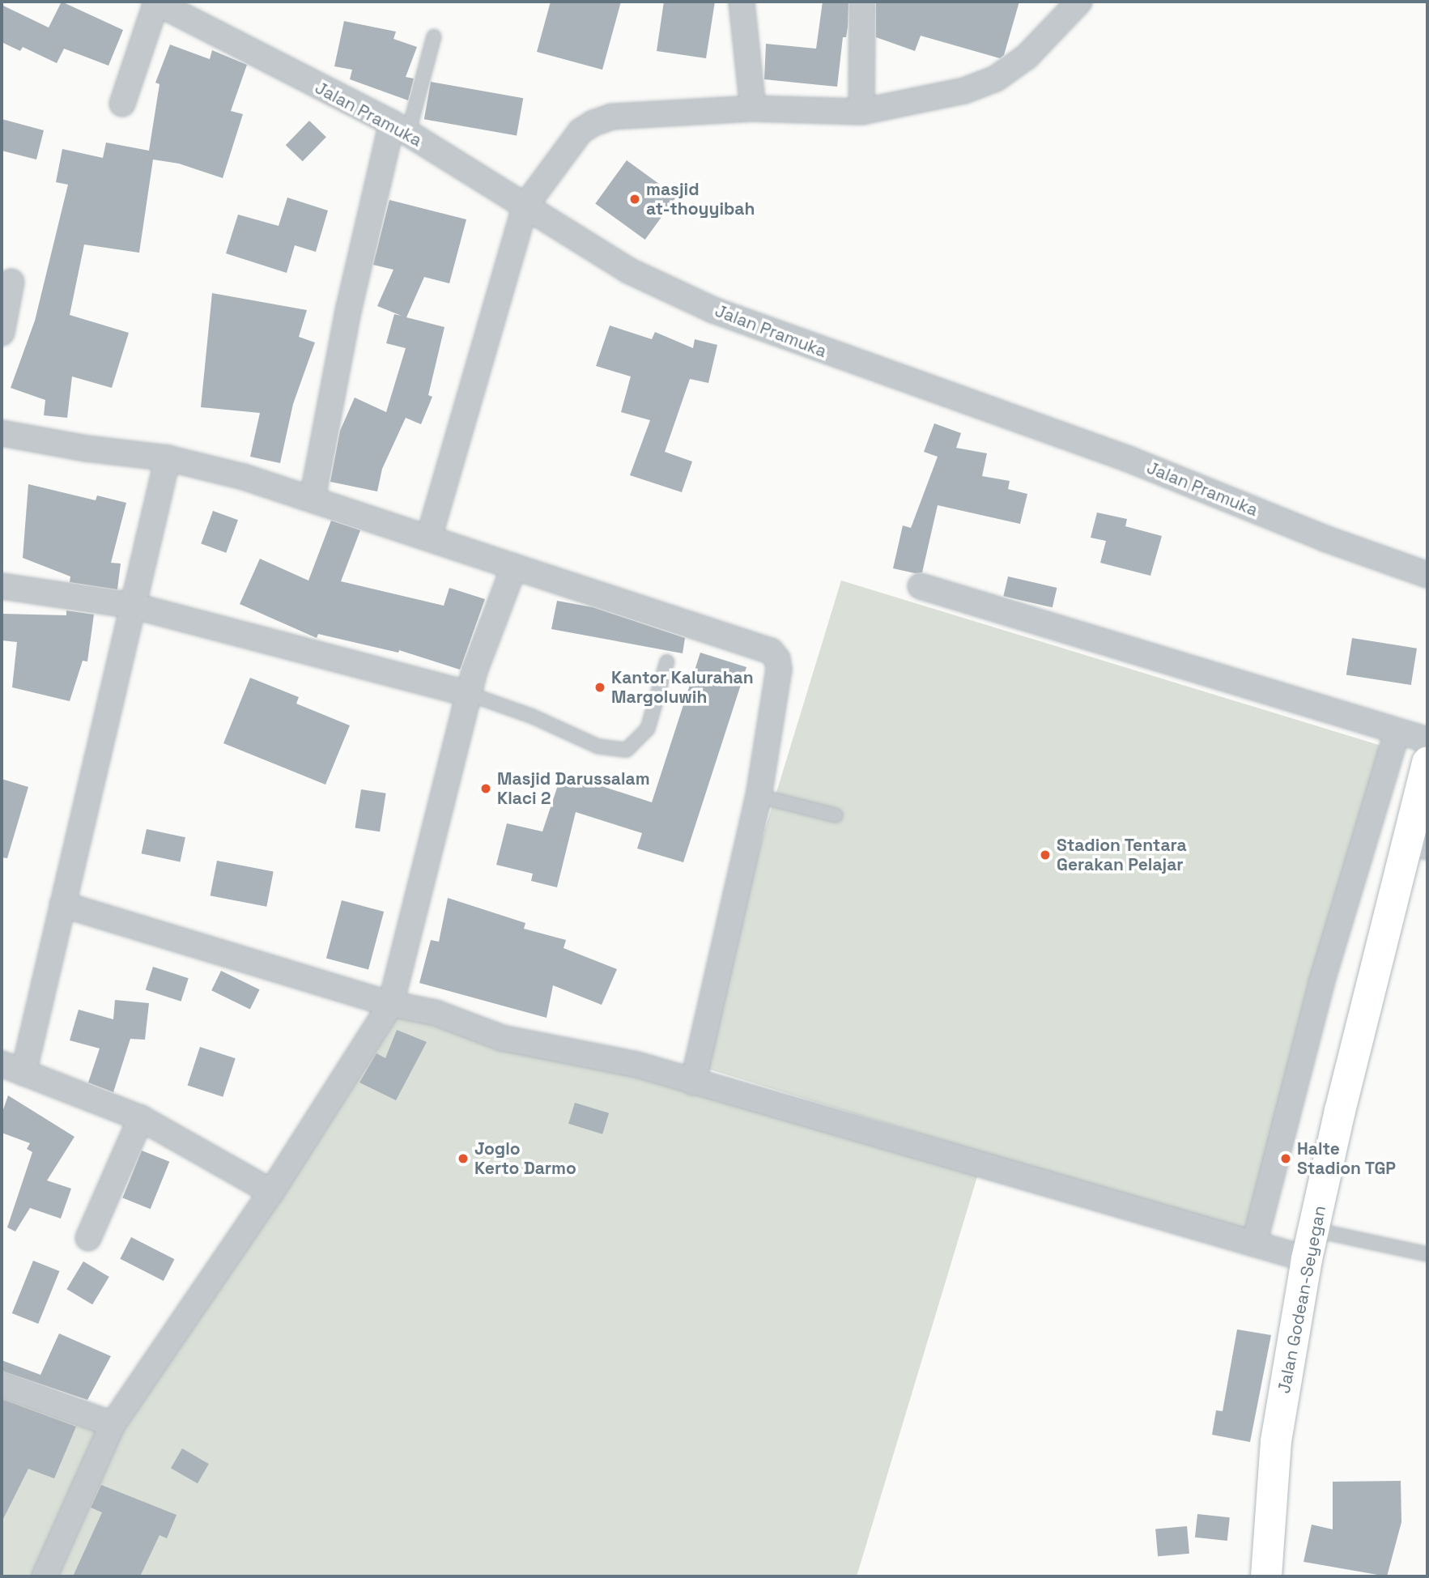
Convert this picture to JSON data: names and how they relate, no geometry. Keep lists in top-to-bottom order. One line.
{"streets":{"main road":["Jalan Godean-Seyegan"],"street":["Jalan Pramuka"]},"places":["masjid at-thoyyibah","Kantor Kalurahan Margoluwih","Masjid Darussalam Klaci 2","Stadion Tentara Gerakan Pelajar","Joglo Kerto Darmo","Halte Stadion TGP"]}
